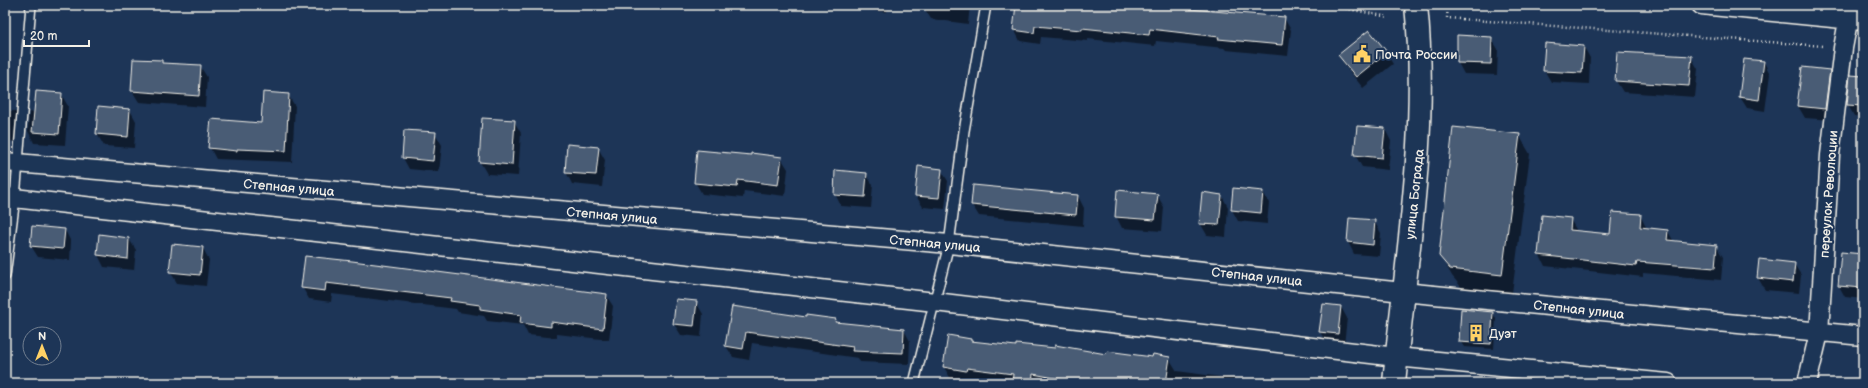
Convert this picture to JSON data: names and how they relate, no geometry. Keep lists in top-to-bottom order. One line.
{"streets":{"main road":["улица Бограда"],"street":["Степная улица","переулок Революции"]},"crossings":[["Степная улица","улица Бограда"],["Степная улица","переулок Революции"]],"places":{"public building":["Почта России"],"building":["Дуэт"]},"scale_bar":"20 m","north":"top"}
